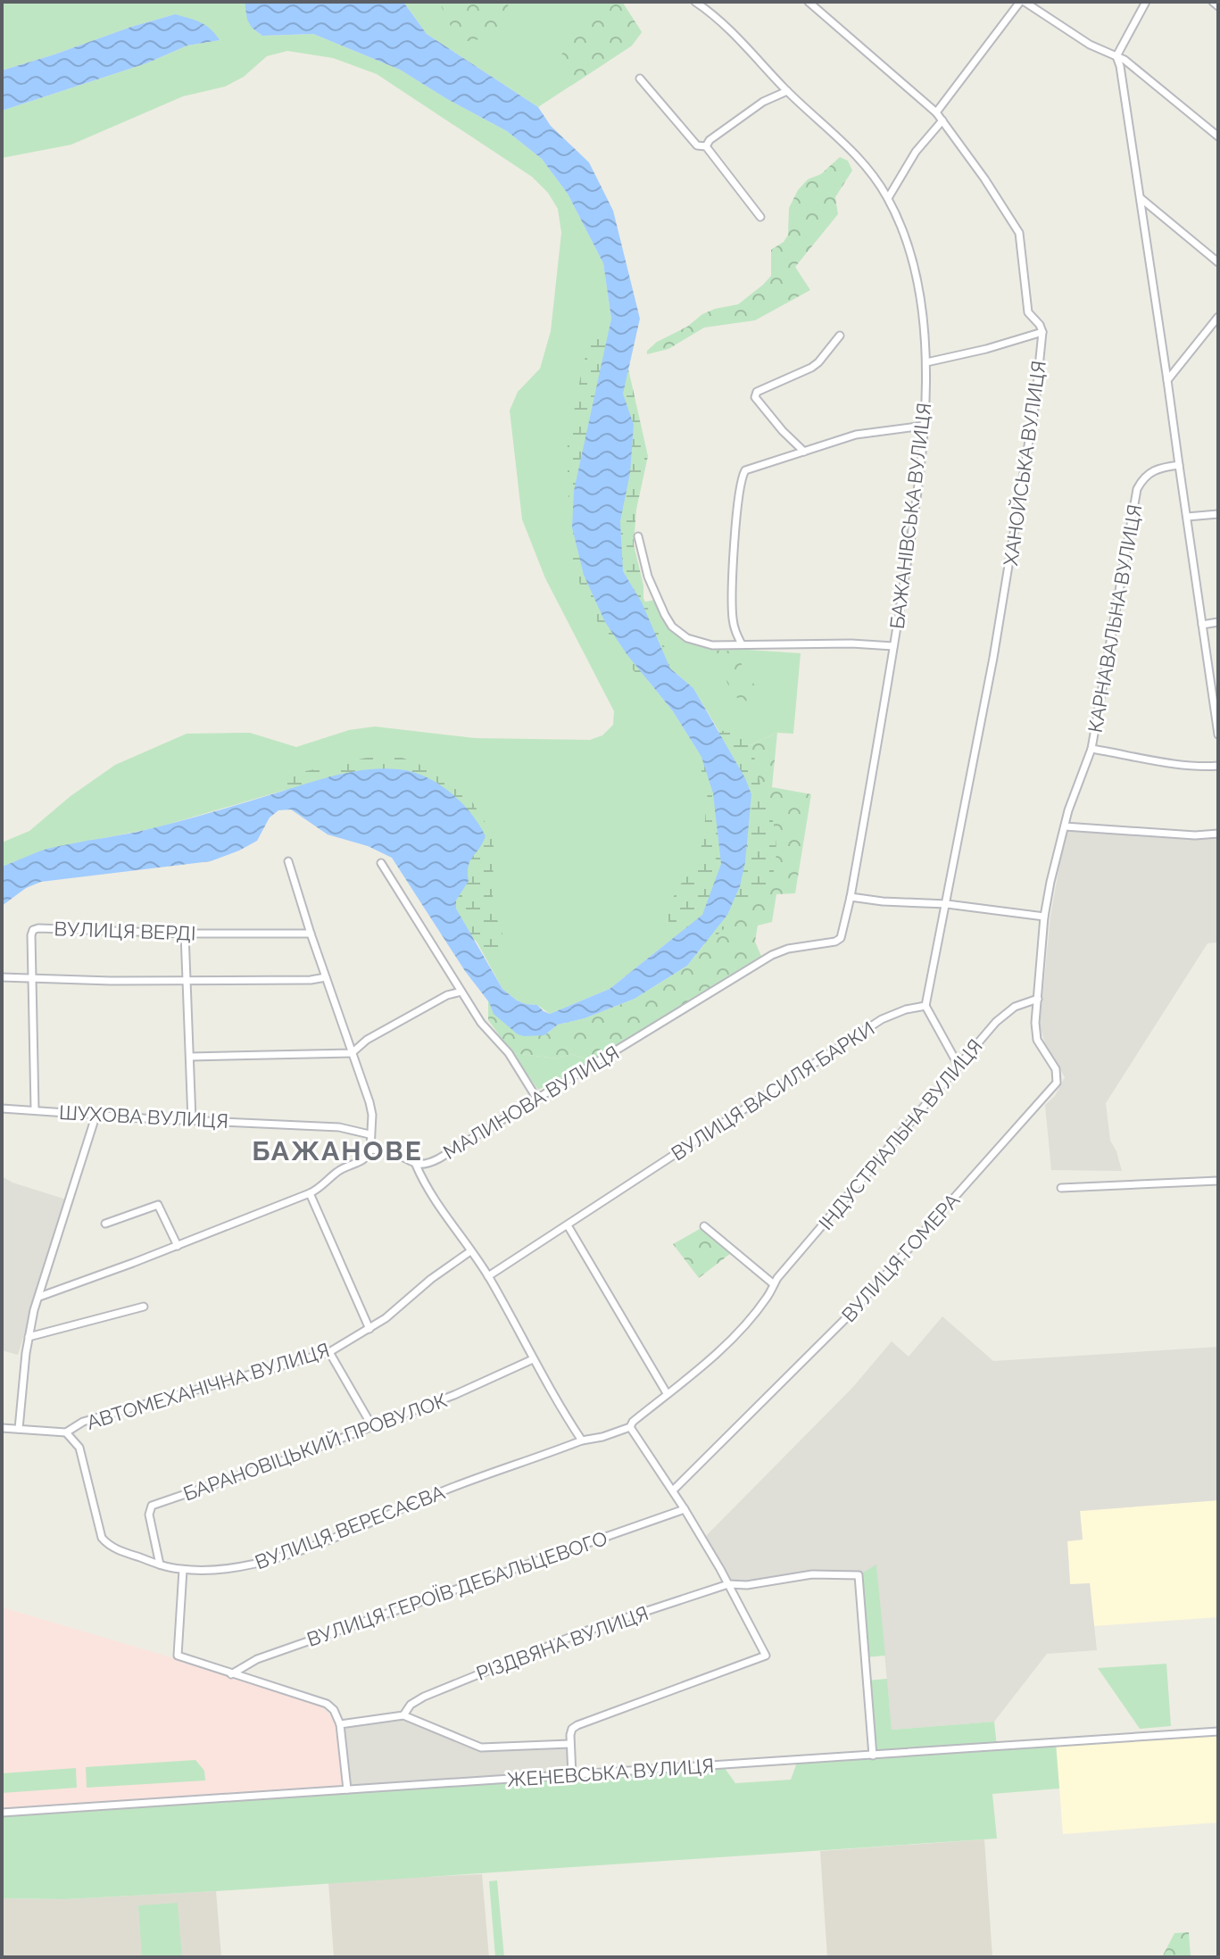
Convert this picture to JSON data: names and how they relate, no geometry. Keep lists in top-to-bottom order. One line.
{"streets":{"street":["ХАНОЙСЬКА ВУЛИЦЯ","БАЖАНІВСЬКА ВУЛИЦЯ","КАРНАВАЛЬНА ВУЛИЦЯ","ВУЛИЦЯ ВЕРДІ","ВУЛИЦЯ ВАСИЛЯ БАРКИ","МАЛИНОВА ВУЛИЦЯ","ШУХОВА ВУЛИЦЯ","ІНДУСТРІАЛЬНА ВУЛИЦЯ","ВУЛИЦЯ ГОМЕРА","АВТОМЕХАНІЧНА ВУЛИЦЯ","БАРАНОВІЦЬКИЙ ПРОВУЛОК","ВУЛИЦЯ ВЕРЕСАЄВА","ВУЛИЦЯ ГЕРОЇВ ДЕБАЛЬЦЕВОГО","РІЗДВЯНА ВУЛИЦЯ","ЖЕНЕВСЬКА ВУЛИЦЯ"]},"crossings":[["ХАНОЙСЬКА ВУЛИЦЯ","ВУЛИЦЯ ВАСИЛЯ БАРКИ"],["БАЖАНІВСЬКА ВУЛИЦЯ","МАЛИНОВА ВУЛИЦЯ"],["КАРНАВАЛЬНА ВУЛИЦЯ","ВУЛИЦЯ ГОМЕРА"],["ВУЛИЦЯ ВЕРДІ","ШУХОВА ВУЛИЦЯ"],["ІНДУСТРІАЛЬНА ВУЛИЦЯ","ВУЛИЦЯ ГОМЕРА"],["ІНДУСТРІАЛЬНА ВУЛИЦЯ","ВУЛИЦЯ ВЕРЕСАЄВА"],["АВТОМЕХАНІЧНА ВУЛИЦЯ","ВУЛИЦЯ ВЕРЕСАЄВА"],["БАРАНОВІЦЬКИЙ ПРОВУЛОК","ВУЛИЦЯ ВЕРЕСАЄВА"],["РІЗДВЯНА ВУЛИЦЯ","ЖЕНЕВСЬКА ВУЛИЦЯ"]],"districts":["БАЖАНОВЕ"]}
